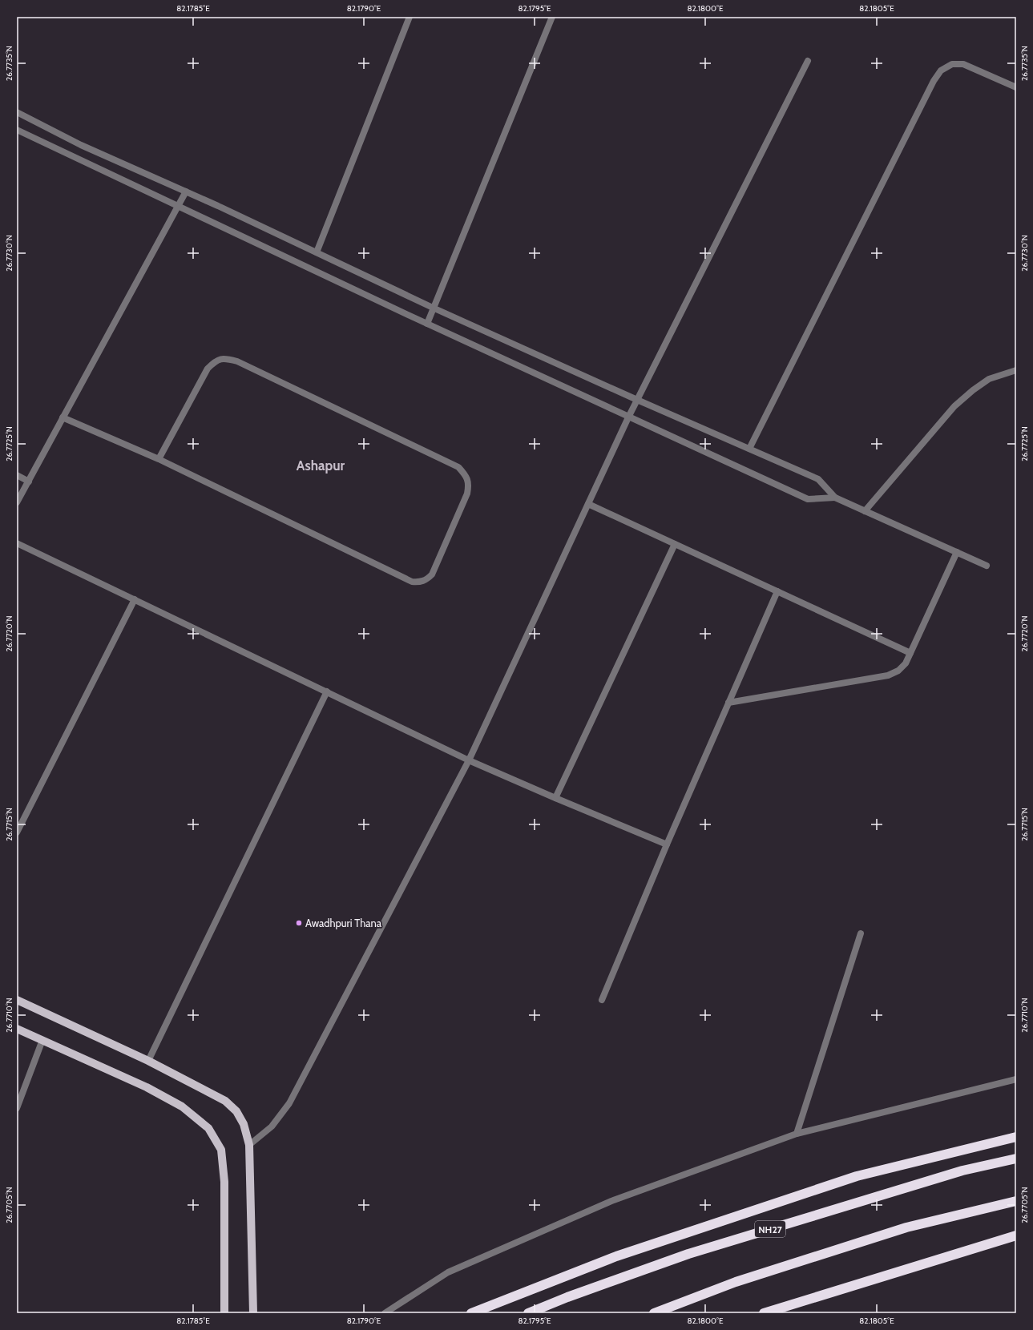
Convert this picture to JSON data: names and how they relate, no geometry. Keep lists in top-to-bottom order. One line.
{"streets":{"highway":["NH27"]},"districts":["Ashapur"],"places":["Awadhpuri Thana"],"coordinates":["82.1785°E","82.1790°E","82.1795°E","82.1800°E","82.1805°E","26.7735°N","26.7730°N","26.7725°N","26.7720°N","26.7715°N","26.7710°N","26.7705°N"]}
